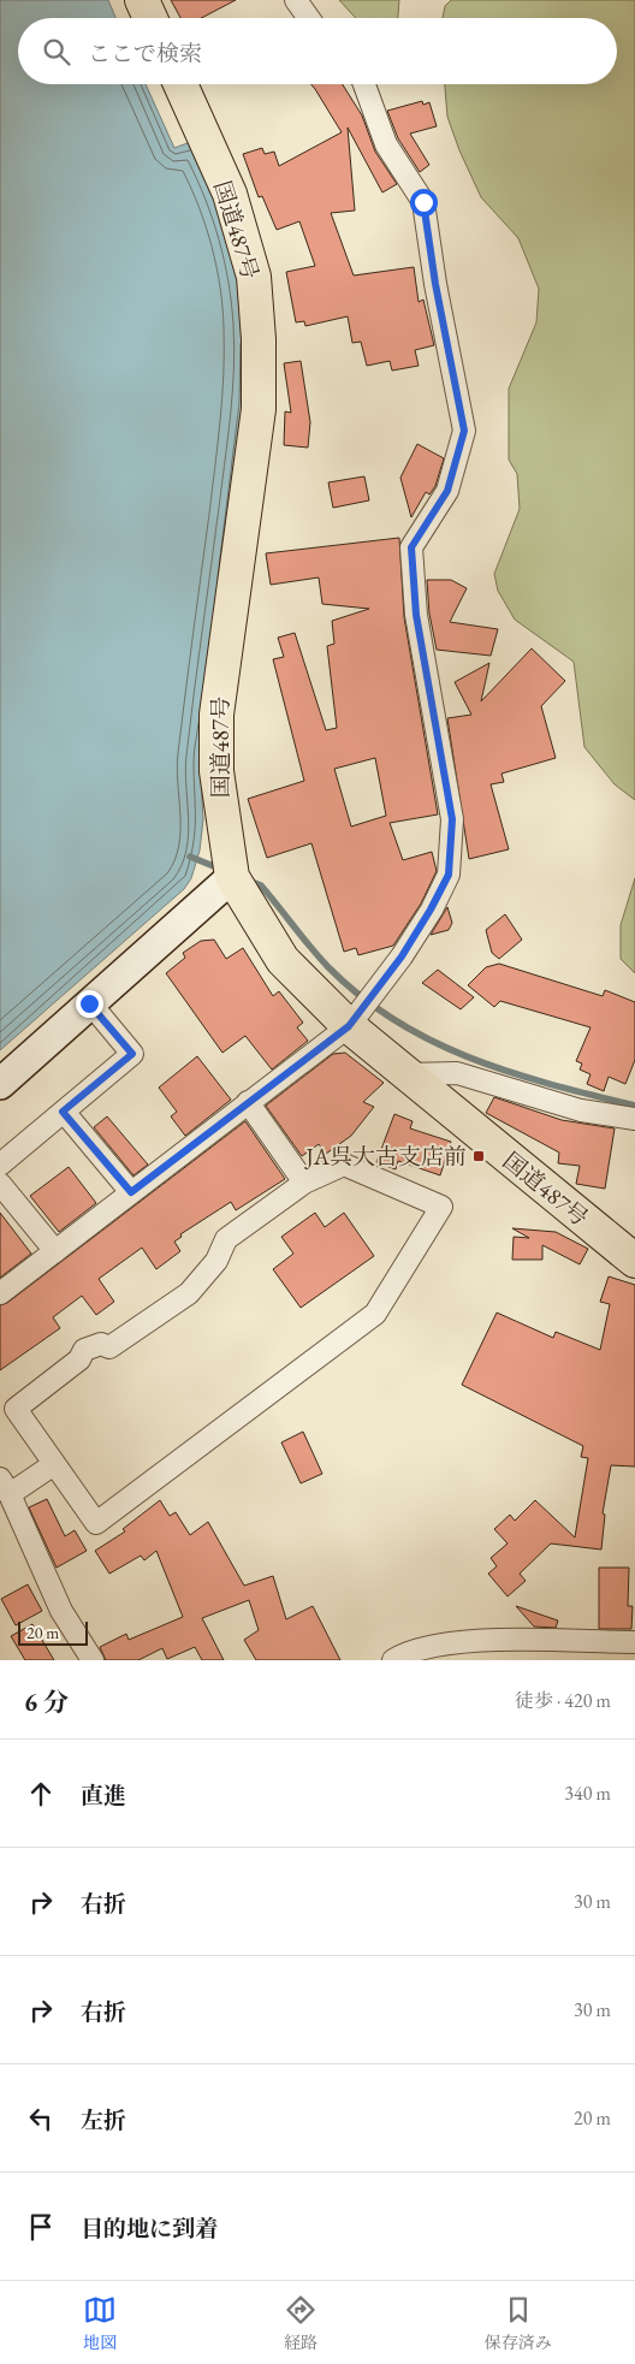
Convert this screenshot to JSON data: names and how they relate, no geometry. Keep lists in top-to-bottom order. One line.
{"streets":{"highway":["国道487号"]},"places":{"transit":["JA呉大古支店前"]},"scale_bar":"20 m","page":{"search":"ここで検索","scale":"20 m","heading":["6 分","徒歩 · 420 m"],"list":[["直進","340 m"],["右折","30 m"],["右折","30 m"],["左折","20 m"],"目的地に到着"],"nav":["地図","経路","保存済み"]}}
